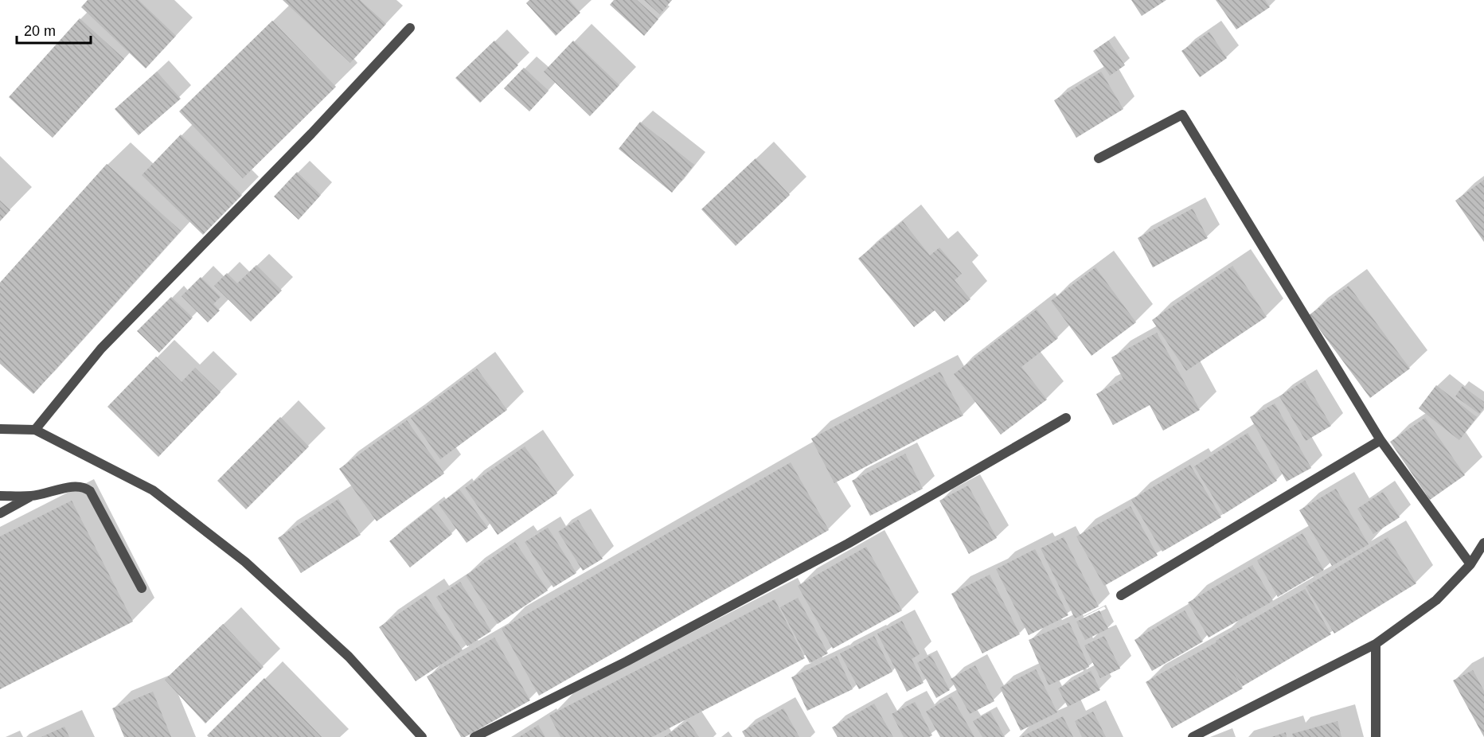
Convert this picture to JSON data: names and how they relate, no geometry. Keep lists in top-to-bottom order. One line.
{"scale_bar":"20 m"}
